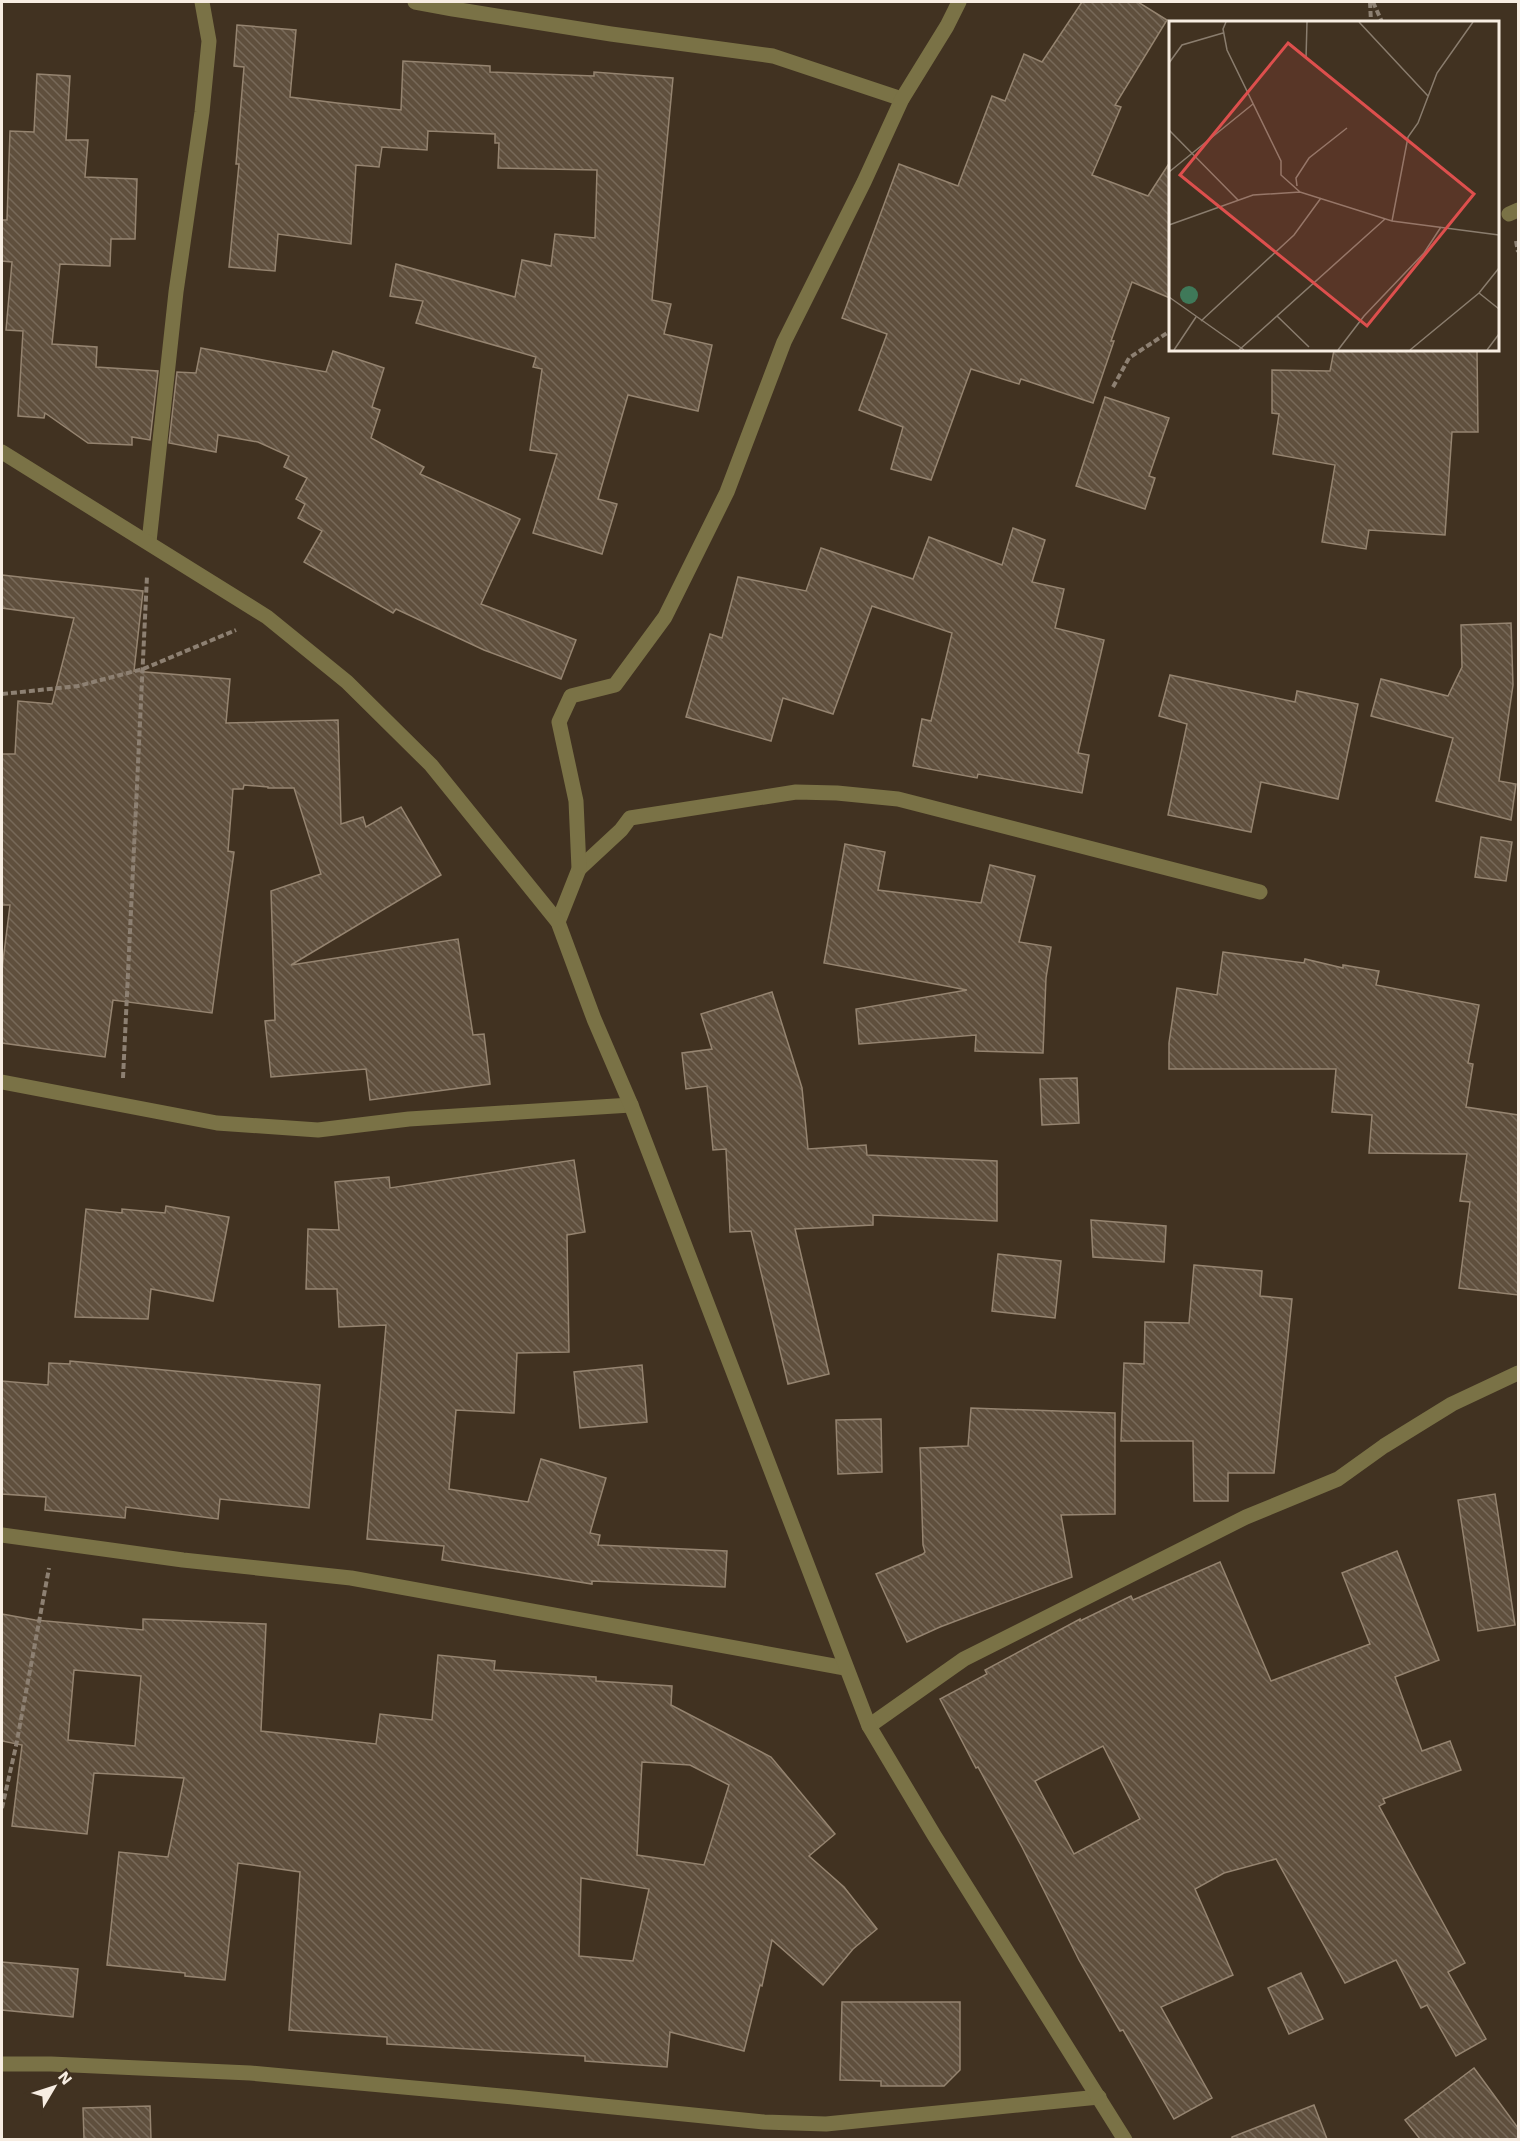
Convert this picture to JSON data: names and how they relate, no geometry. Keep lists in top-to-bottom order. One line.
{"north":"top right"}
